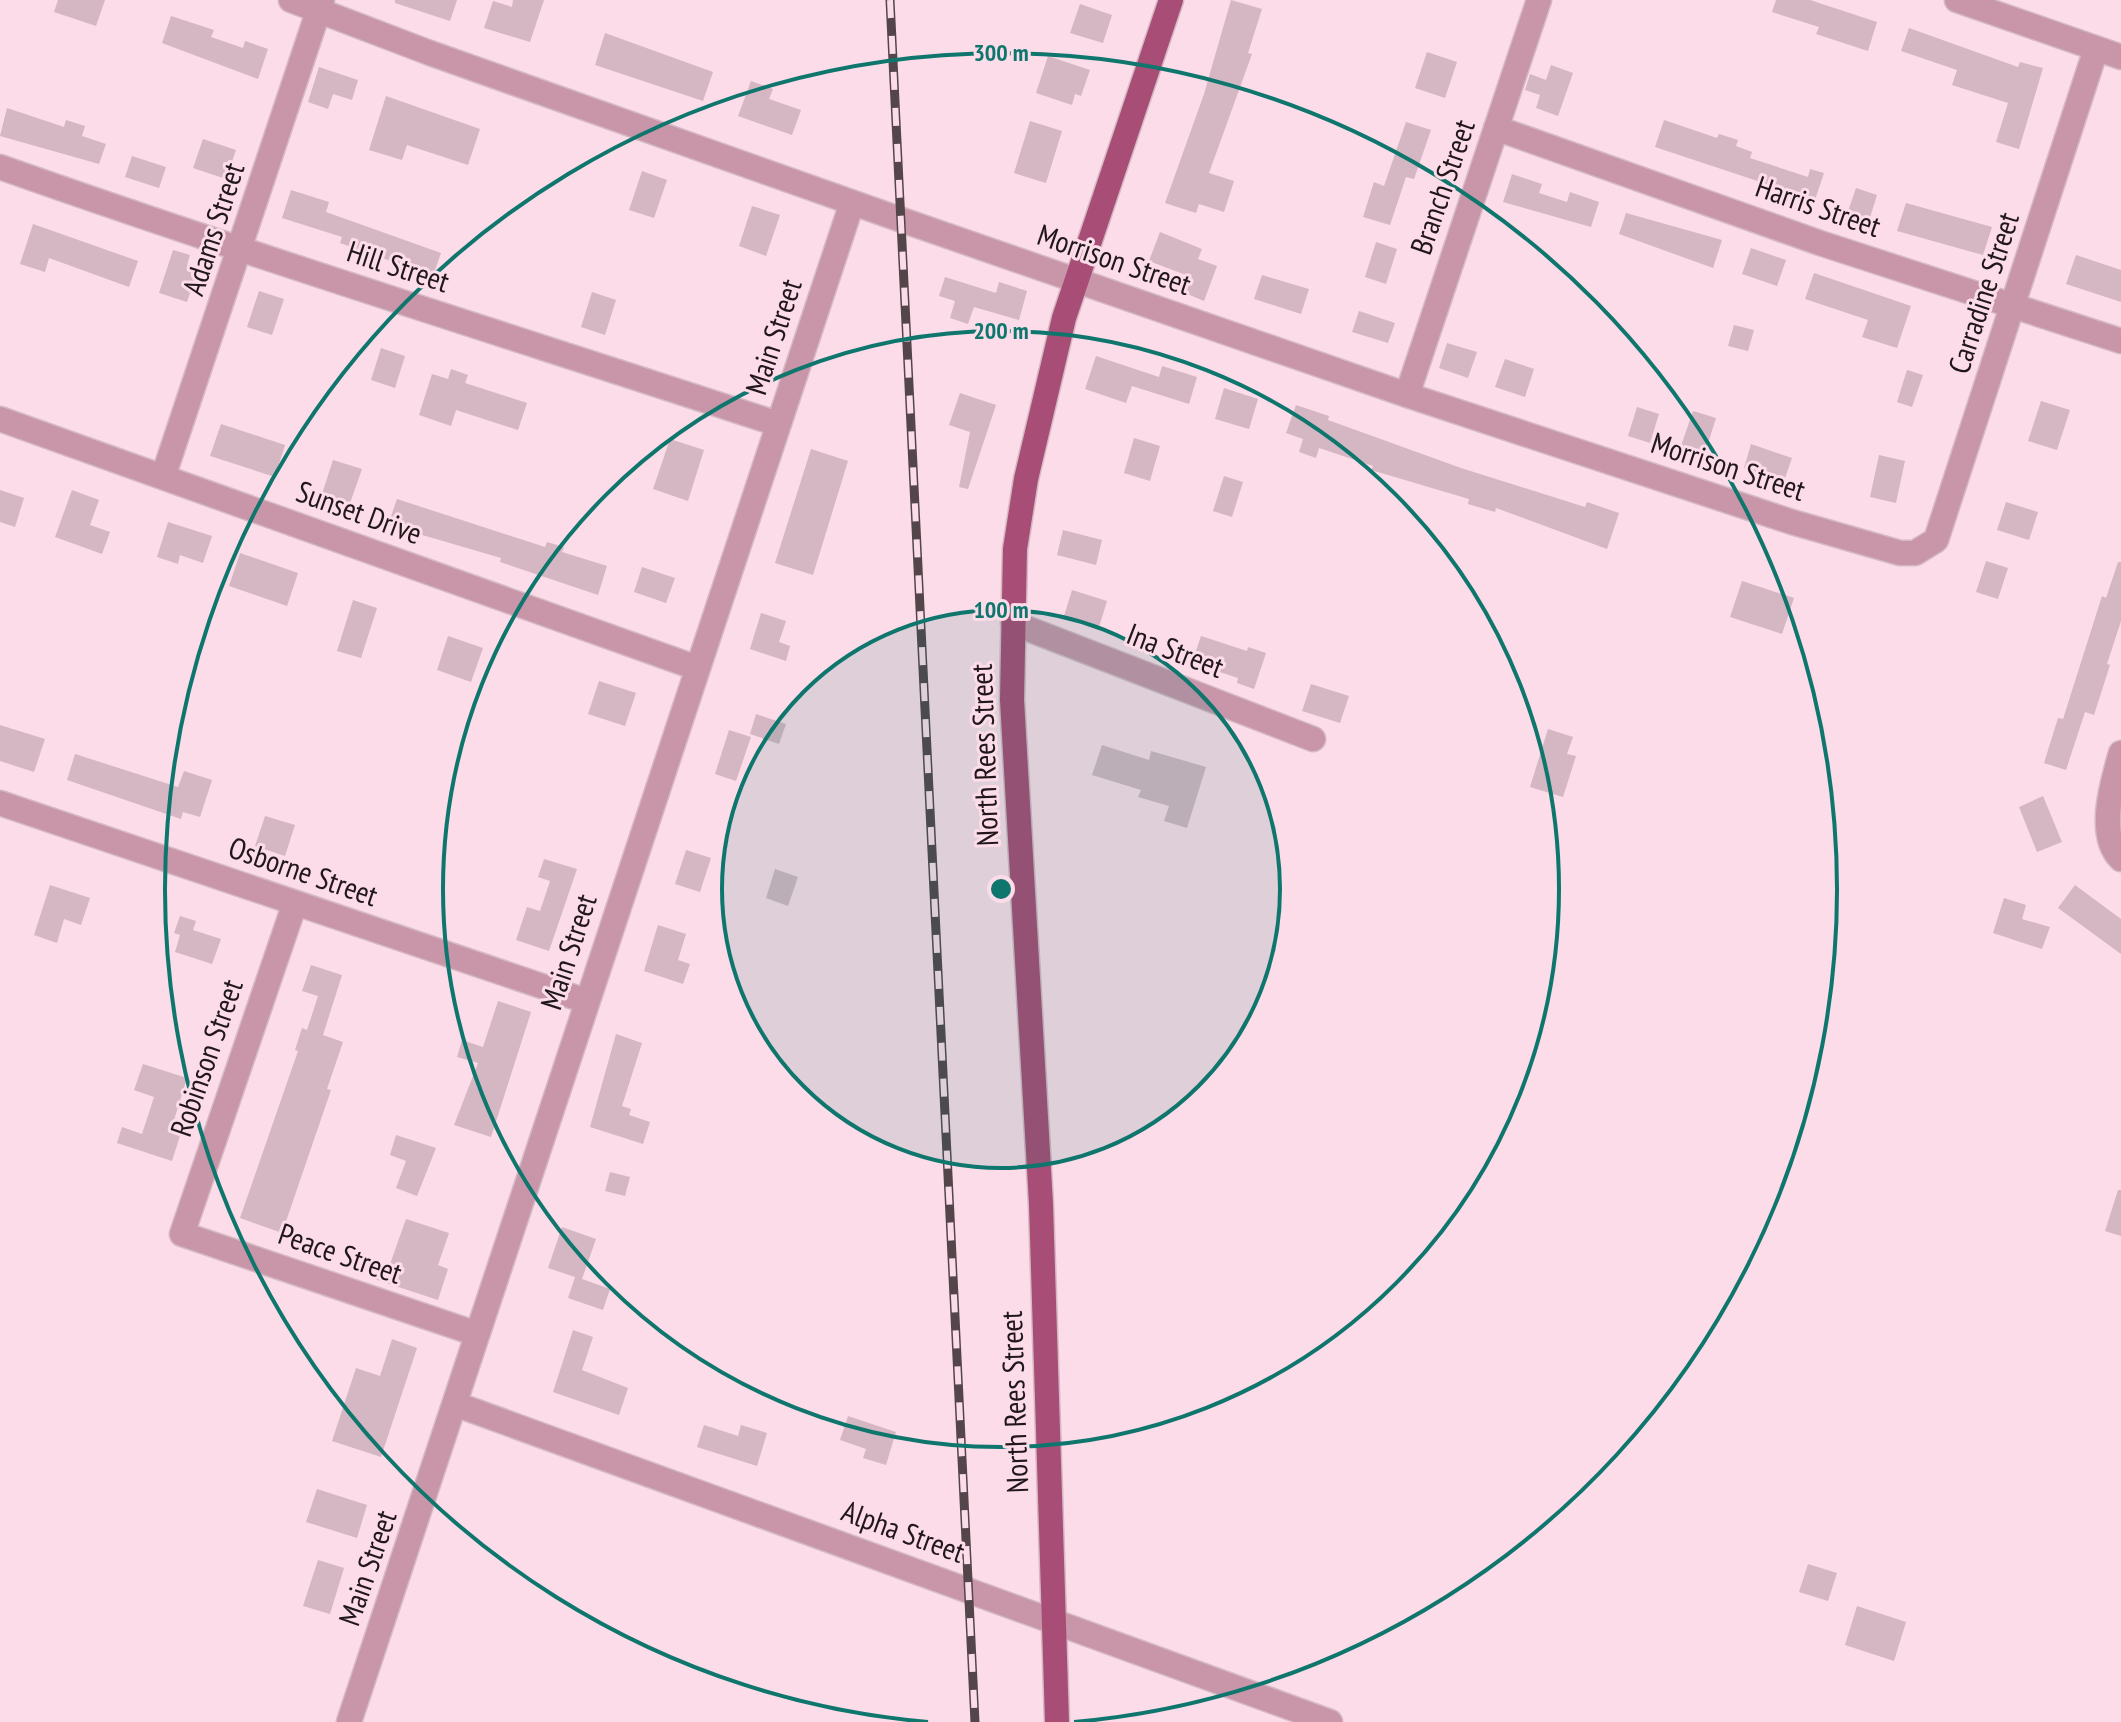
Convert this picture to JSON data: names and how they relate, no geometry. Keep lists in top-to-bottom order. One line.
{"streets":{"main road":["North Rees Street"],"street":["Branch Street","Harris Street","Adams Street","Morrison Street","Hill Street","Carradine Street","Main Street","Sunset Drive","Ina Street","Osborne Street","Robinson Street","Peace Street","Alpha Street"]},"crossings":[["Branch Street","Harris Street"],["Branch Street","Morrison Street"],["Harris Street","Carradine Street"],["Adams Street","Morrison Street"],["Adams Street","Hill Street"],["Adams Street","Sunset Drive"],["Morrison Street","Carradine Street"],["Morrison Street","Main Street"],["Morrison Street","North Rees Street"],["Hill Street","Main Street"],["Main Street","Sunset Drive"],["Main Street","Osborne Street"],["Main Street","Peace Street"],["Main Street","Alpha Street"],["Ina Street","North Rees Street"],["North Rees Street","Alpha Street"],["Osborne Street","Robinson Street"],["Robinson Street","Peace Street"]],"rings":["300 m","200 m","100 m"]}
